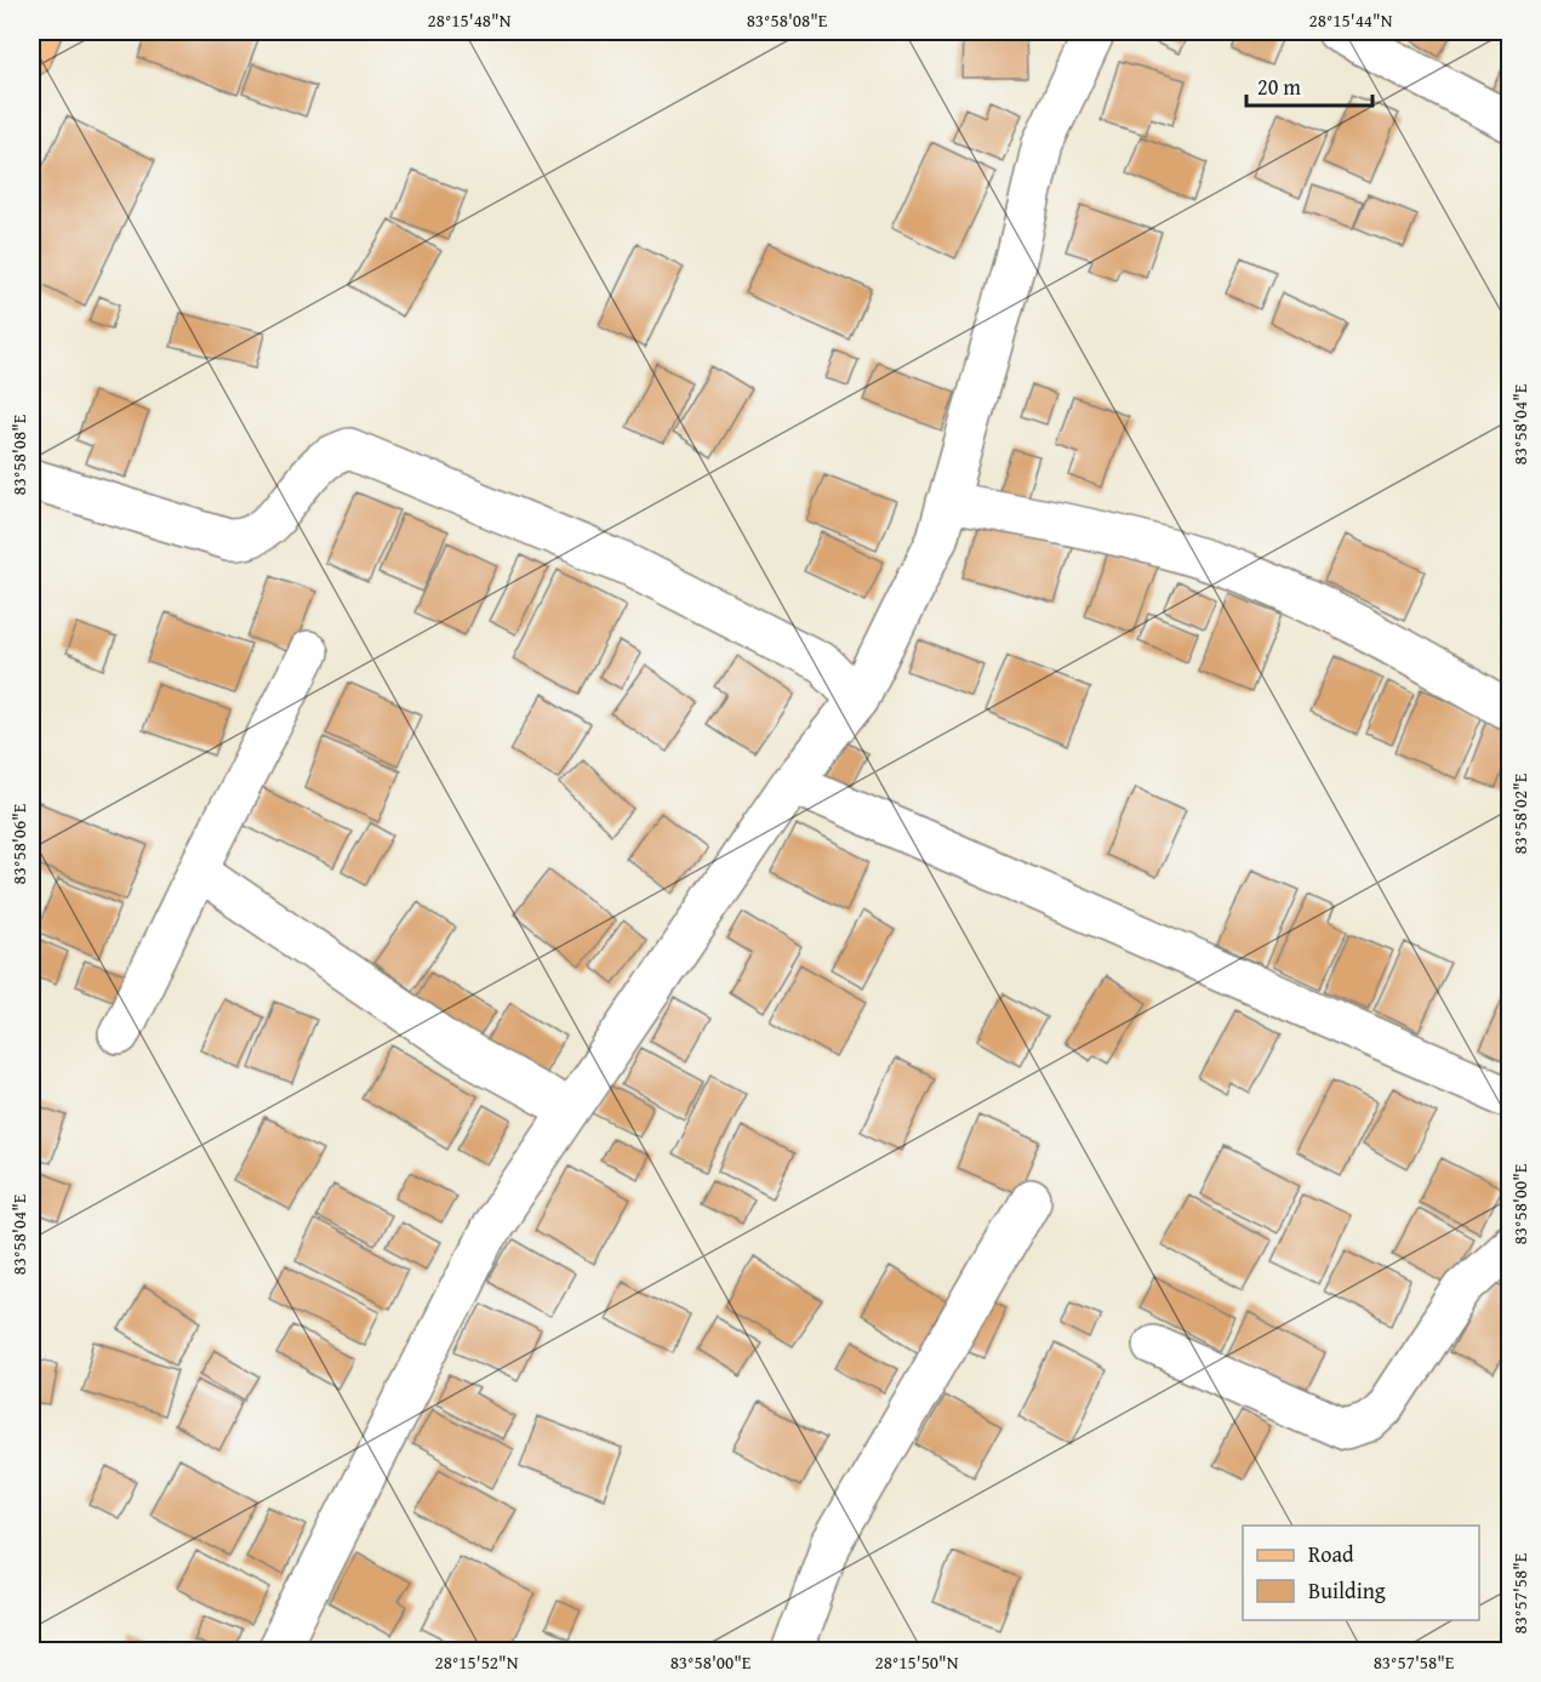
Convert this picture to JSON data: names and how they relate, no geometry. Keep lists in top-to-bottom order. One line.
{"legend":["Road","Building"],"scale_bar":"20 m","coordinates":["28°15'48\"N","83°58'08\"E","28°15'44\"N","83°58'04\"E","83°58'02\"E","83°58'06\"E","83°58'00\"E","83°57'58\"E","28°15'52\"N","28°15'50\"N"]}
